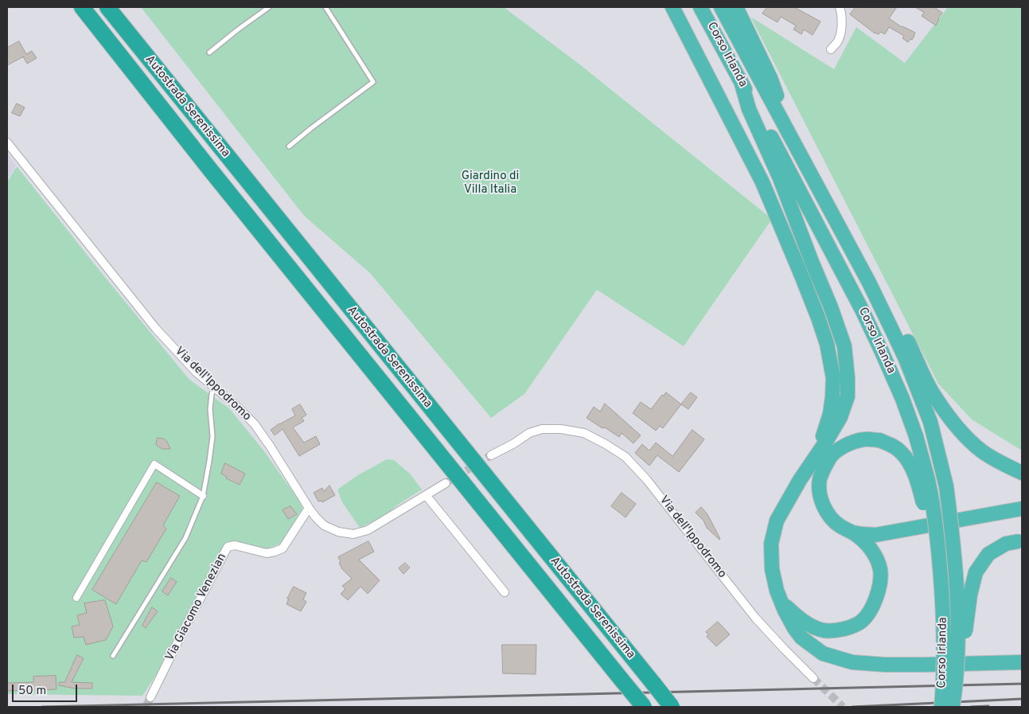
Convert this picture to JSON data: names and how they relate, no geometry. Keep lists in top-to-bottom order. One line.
{"streets":{"highway":["Corso Irlanda","Autostrada Serenissima"],"street":["Via dell'Ippodromo","Via Giacomo Venezian"]},"crossings":[["Via dell'Ippodromo","Via Giacomo Venezian"]],"parks":["Giardino di Villa Italia"],"scale_bar":"50 m"}
